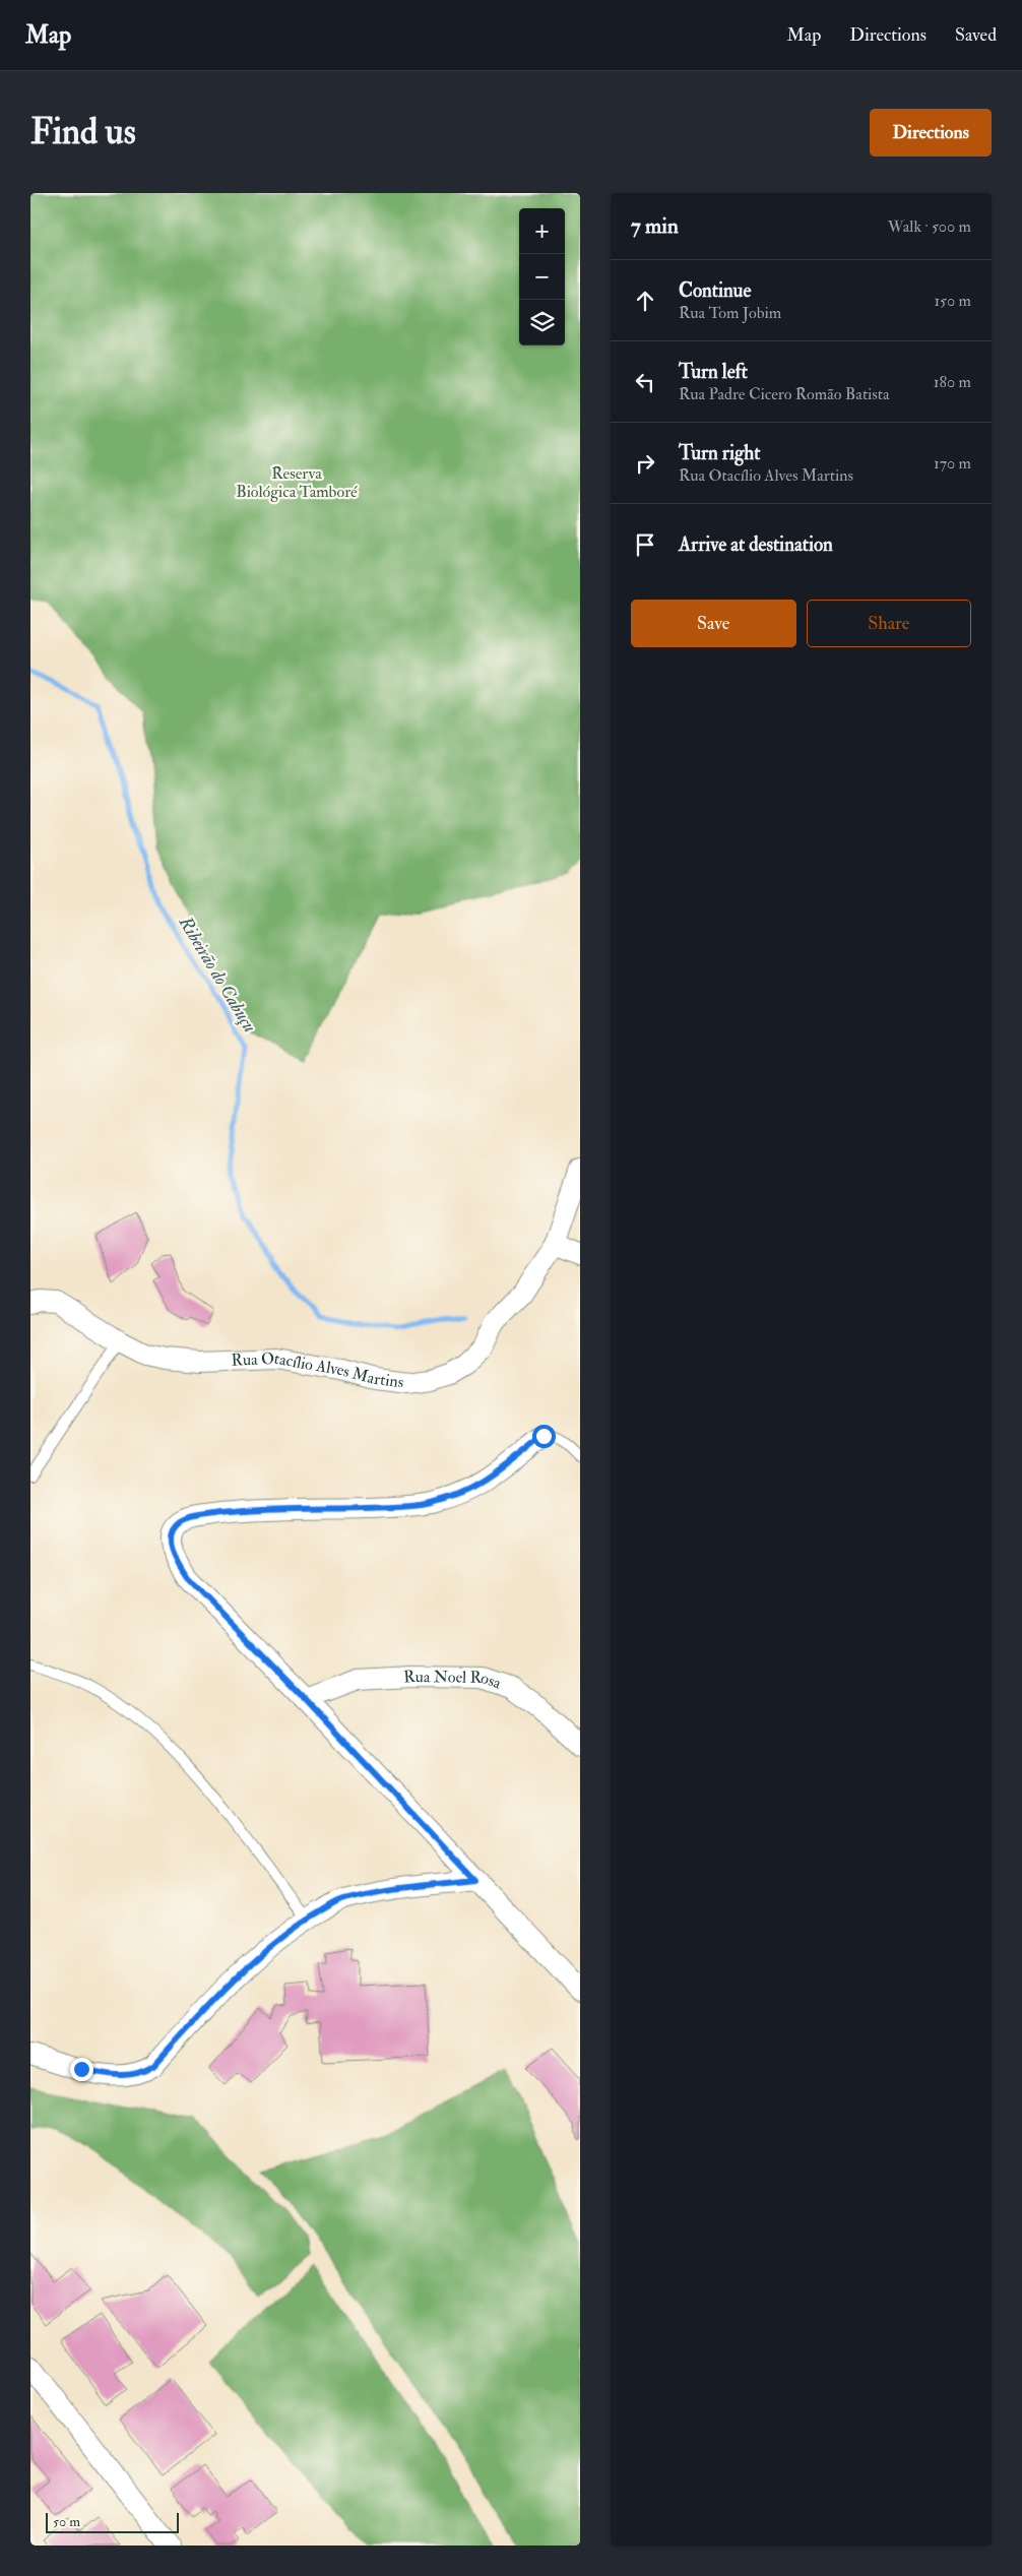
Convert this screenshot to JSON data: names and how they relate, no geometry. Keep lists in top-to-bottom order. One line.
{"streets":{"street":["Rua Otacílio Alves Martins","Rua Noel Rosa"]},"water":["Ribeirão do Cabuçu"],"parks":["Reserva Biológica Tamboré"],"scale_bar":"50 m","page":{"header":"Map","nav":["Map","Directions","Saved"],"buttons":["Directions",["Save","Share"]],"title":"Find us","heading":["7 min","Walk · 500 m"],"map_buttons":["+","−"],"list":[["Continue","Rua Tom Jobim","150 m"],["Turn left","Rua Padre Cicero Romão Batista","180 m"],["Turn right","Rua Otacílio Alves Martins","170 m"],"Arrive at destination"],"scale":"50 m"}}
